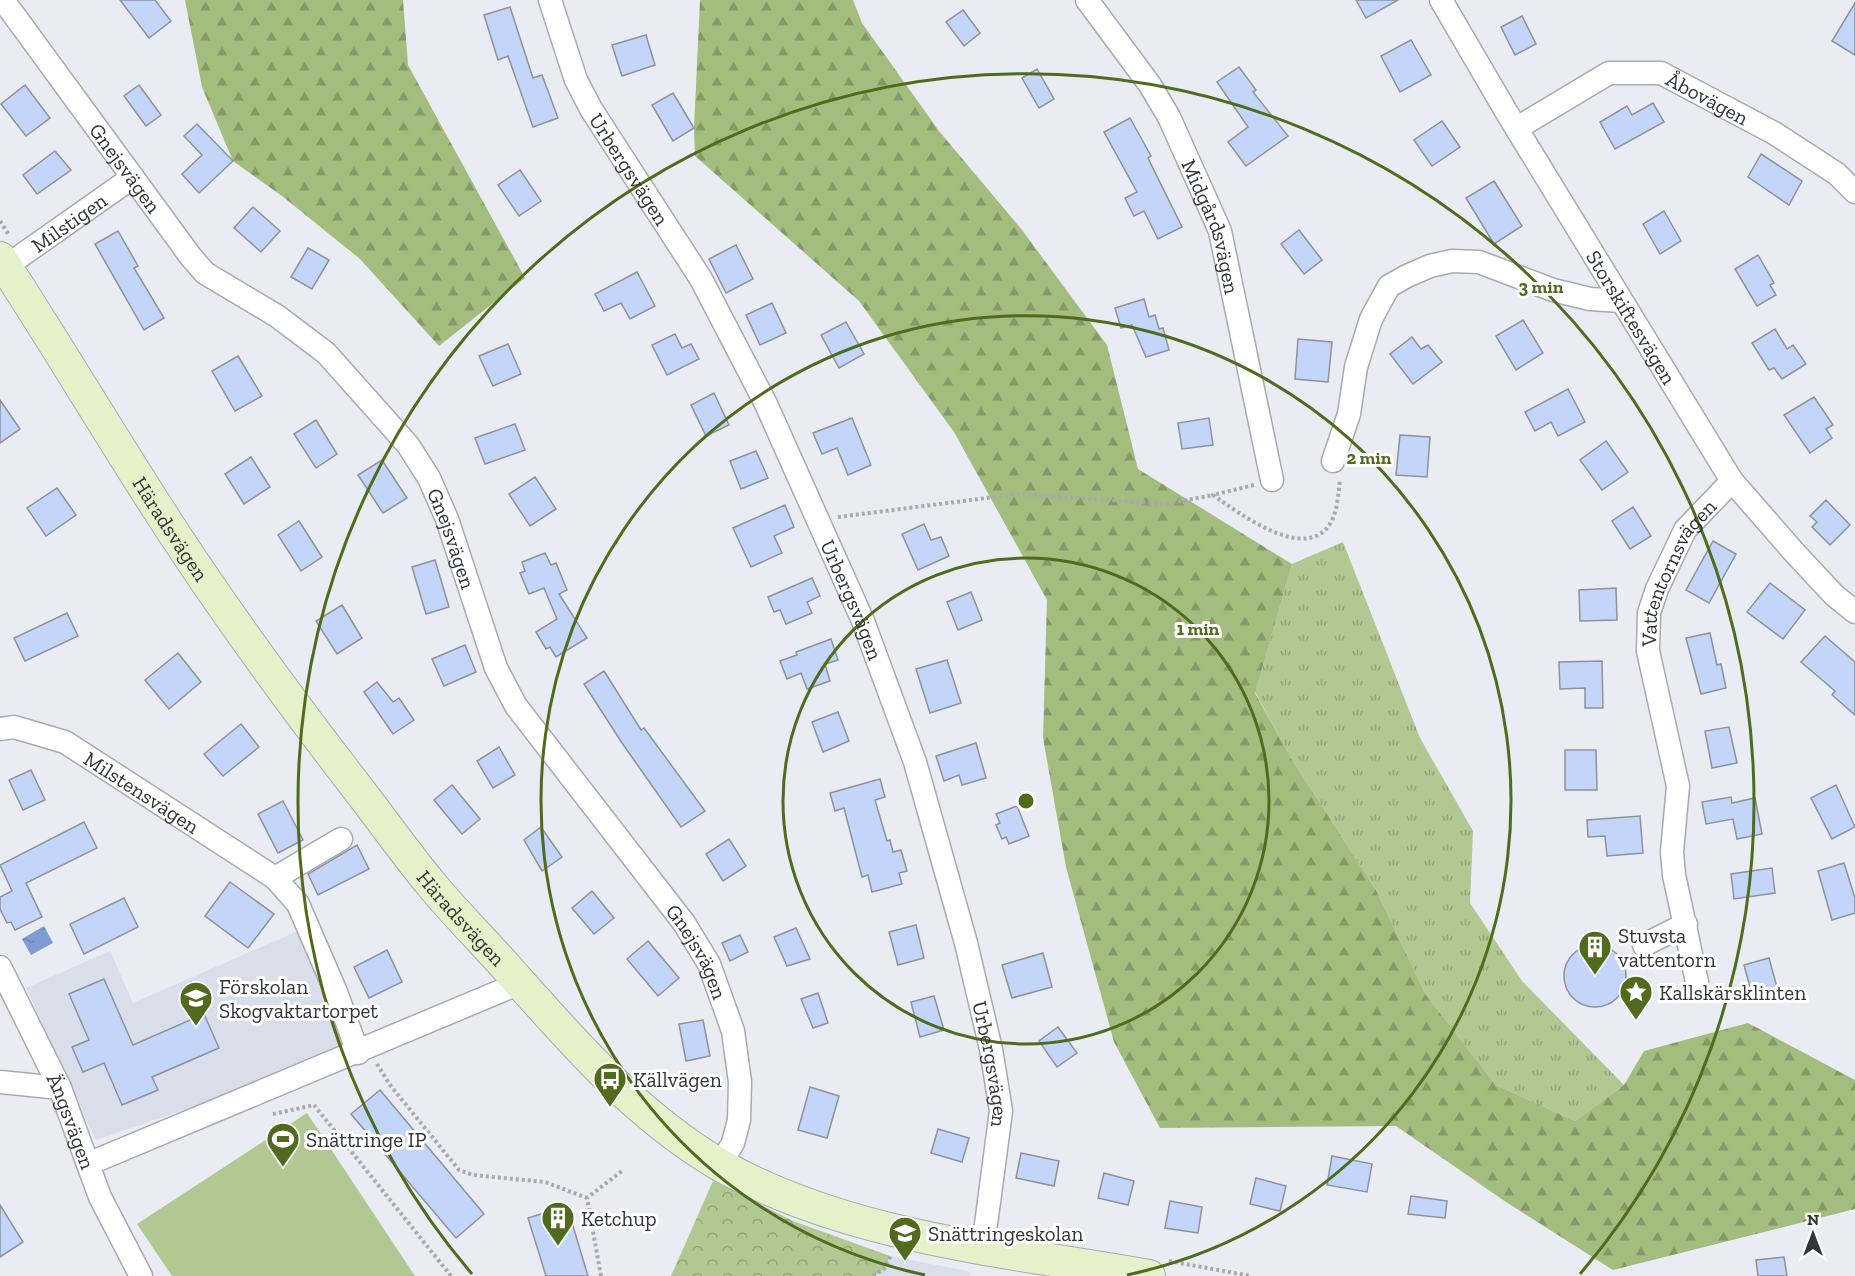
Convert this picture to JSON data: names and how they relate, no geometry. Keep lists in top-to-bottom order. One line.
{"streets":{"street":["Åbovägen","Gnejsvägen","Urbergsvägen","Milstigen","Midgårdsvägen","Storskiftesvägen","Häradsvägen","Vattentornsvägen","Milstensvägen","Ängsvägen"]},"crossings":[["Åbovägen","Storskiftesvägen"],["Gnejsvägen","Milstigen"],["Gnejsvägen","Häradsvägen"],["Urbergsvägen","Häradsvägen"],["Milstigen","Häradsvägen"],["Storskiftesvägen","Vattentornsvägen"]],"places":{"building":["Stuvsta vattentorn","Ketchup"],"place":["Kallskärsklinten"],"school or university":["Förskolan Skogvaktartorpet","Snättringeskolan"],"bus stop":["Källvägen"],"sports":["Snättringe IP"]},"north":"top","rings":["3 min","2 min","1 min"]}
